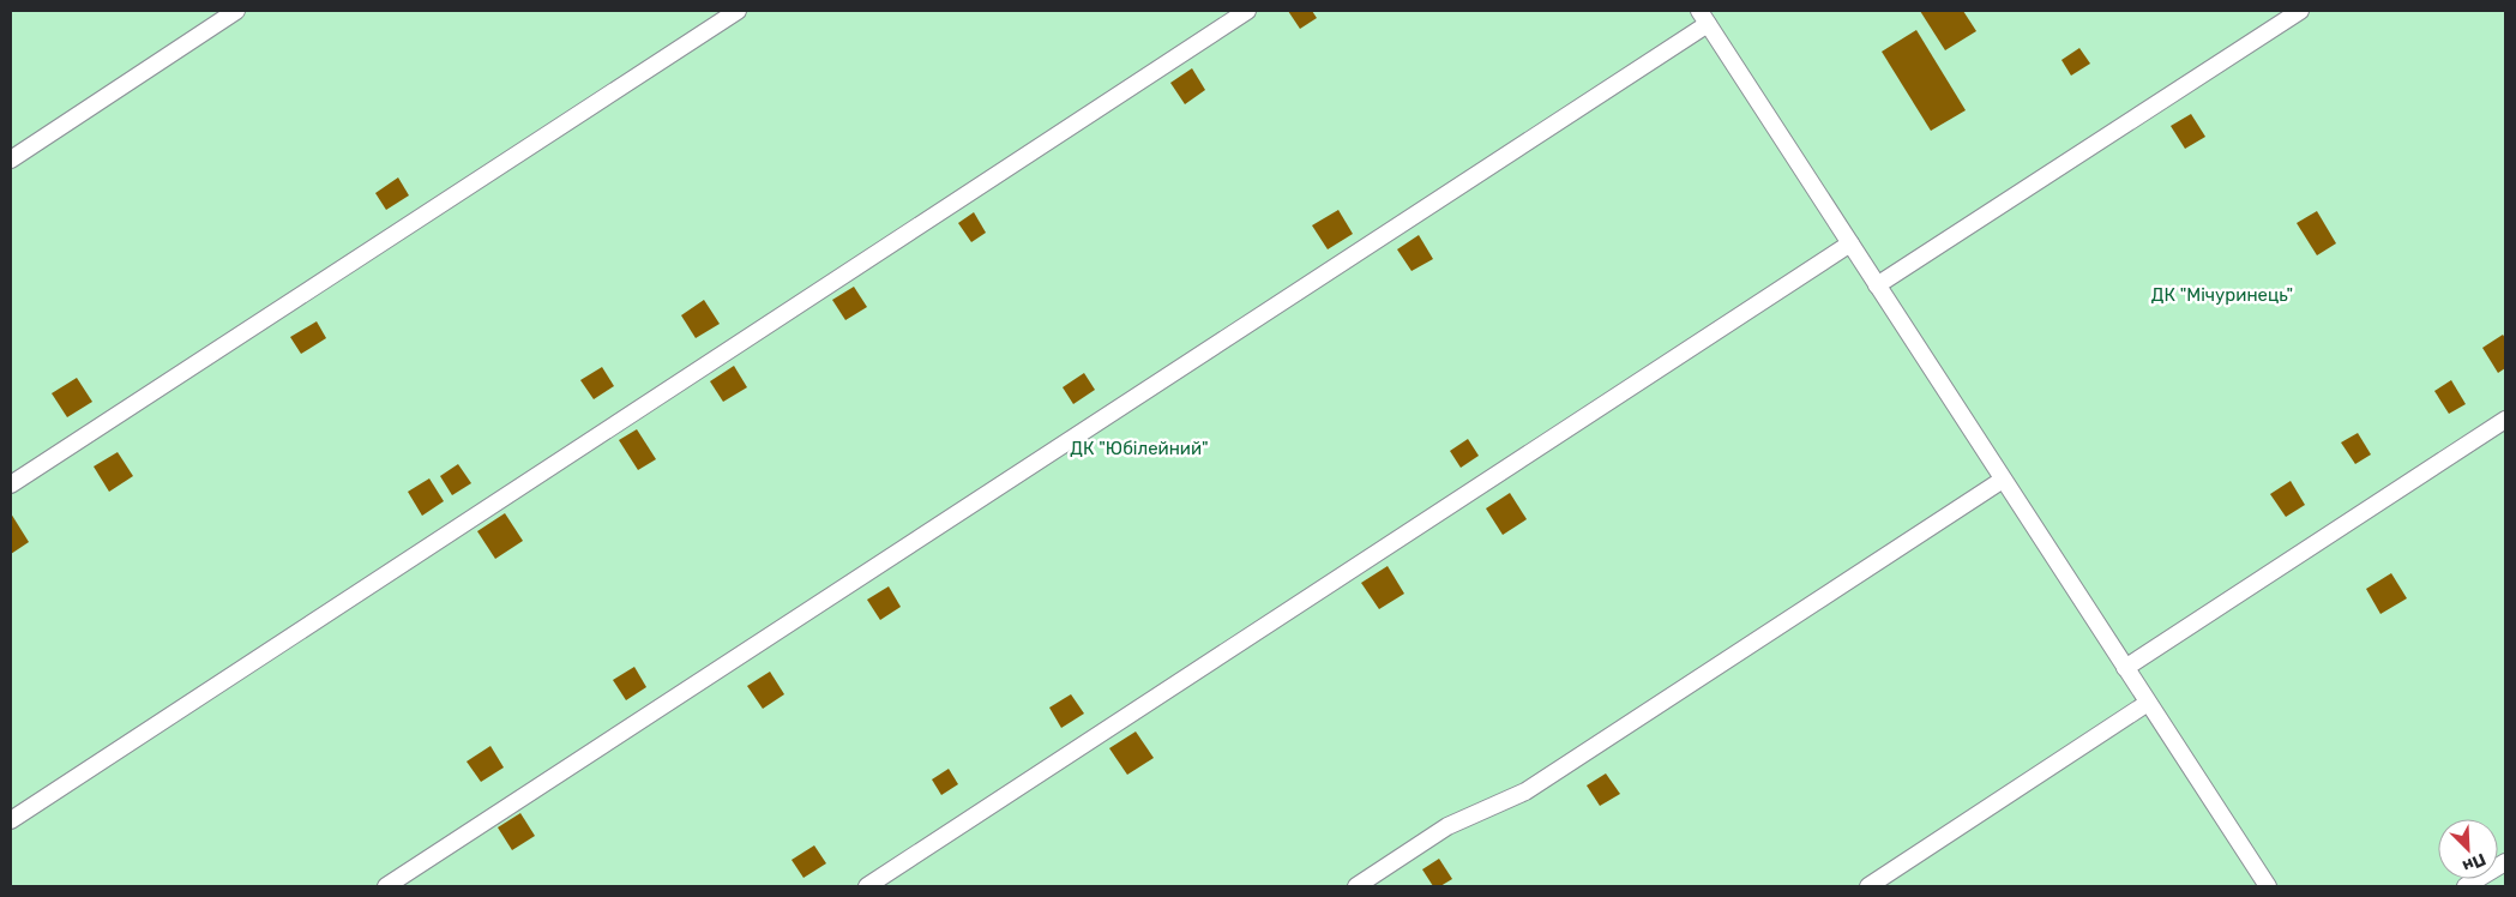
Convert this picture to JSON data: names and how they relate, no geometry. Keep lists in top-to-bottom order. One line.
{"parks":["ДК \"Мічуринець\"","ДК \"Юбілейний\""],"north":"bottom right"}
